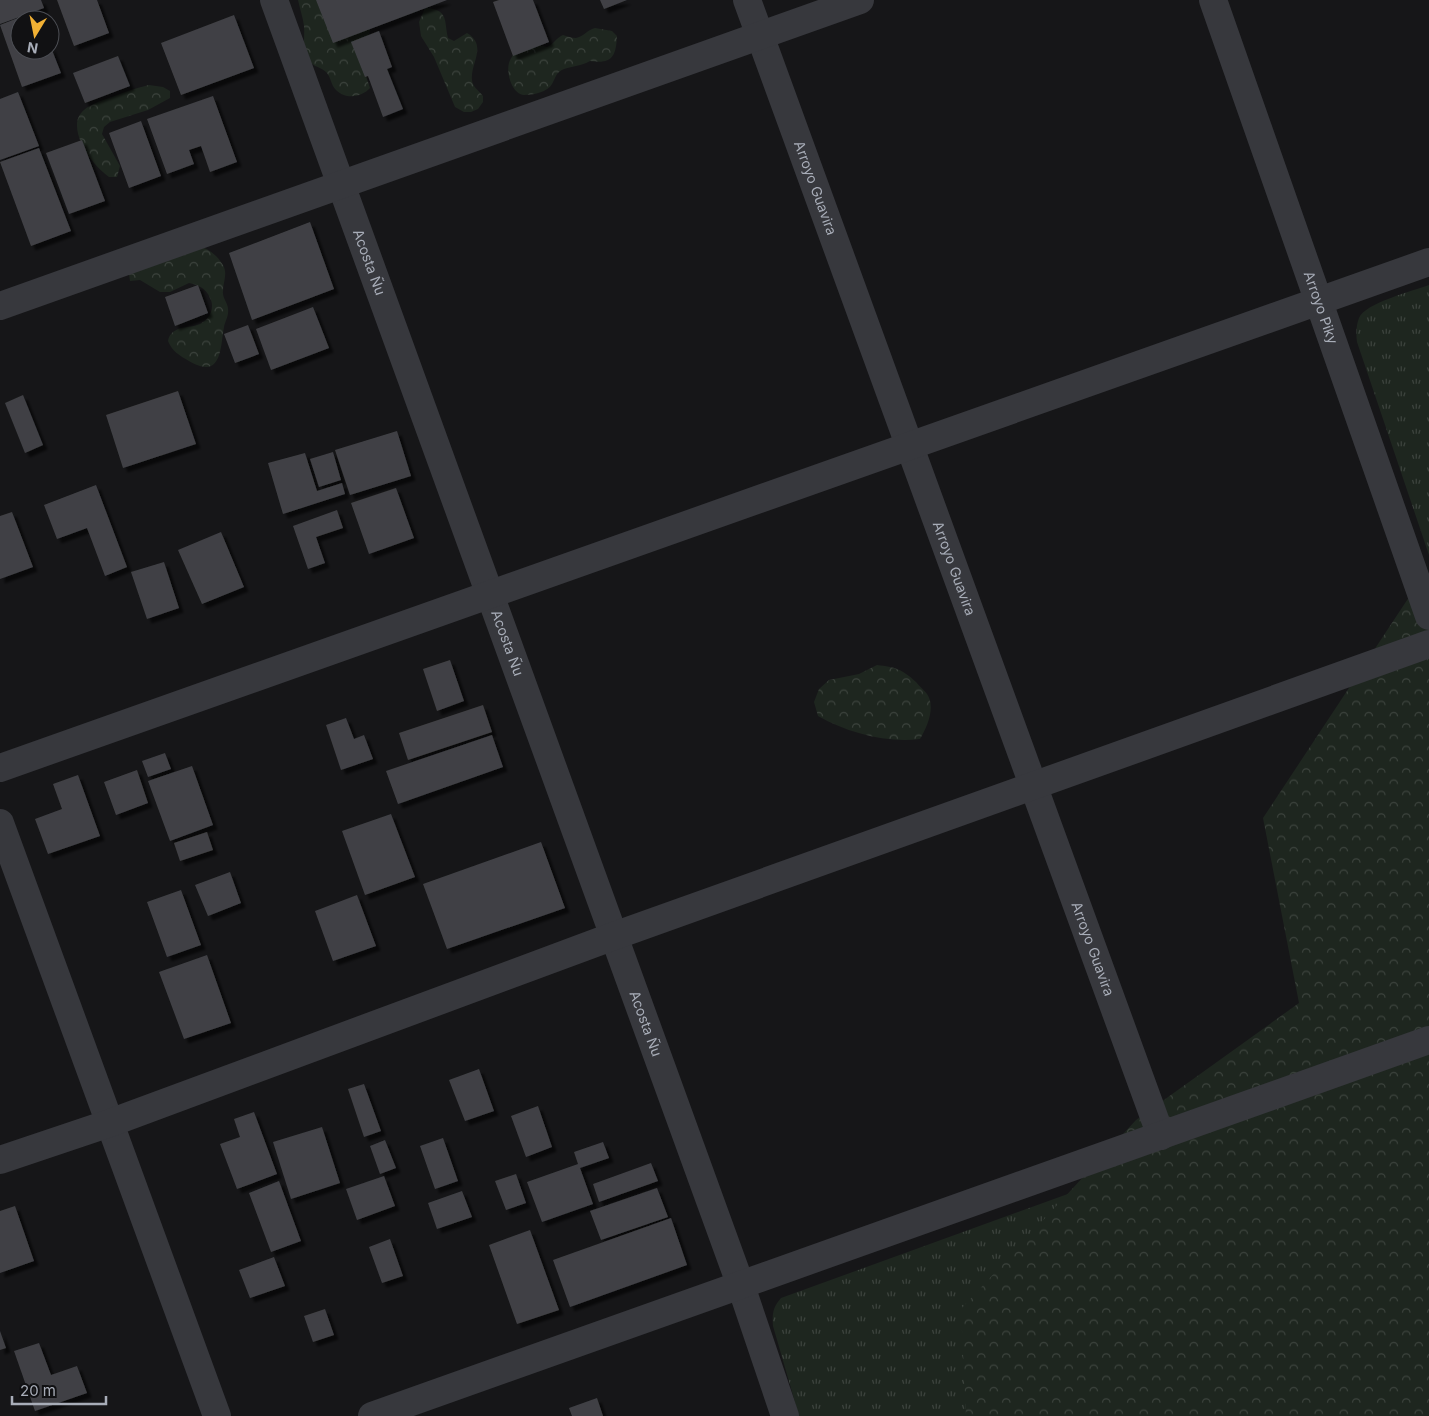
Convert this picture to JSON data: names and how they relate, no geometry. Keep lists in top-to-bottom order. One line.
{"streets":{"street":["Arroyo Guavira","Acosta Ñu","Arroyo Piky"]},"scale_bar":"20 m","north":"bottom"}
